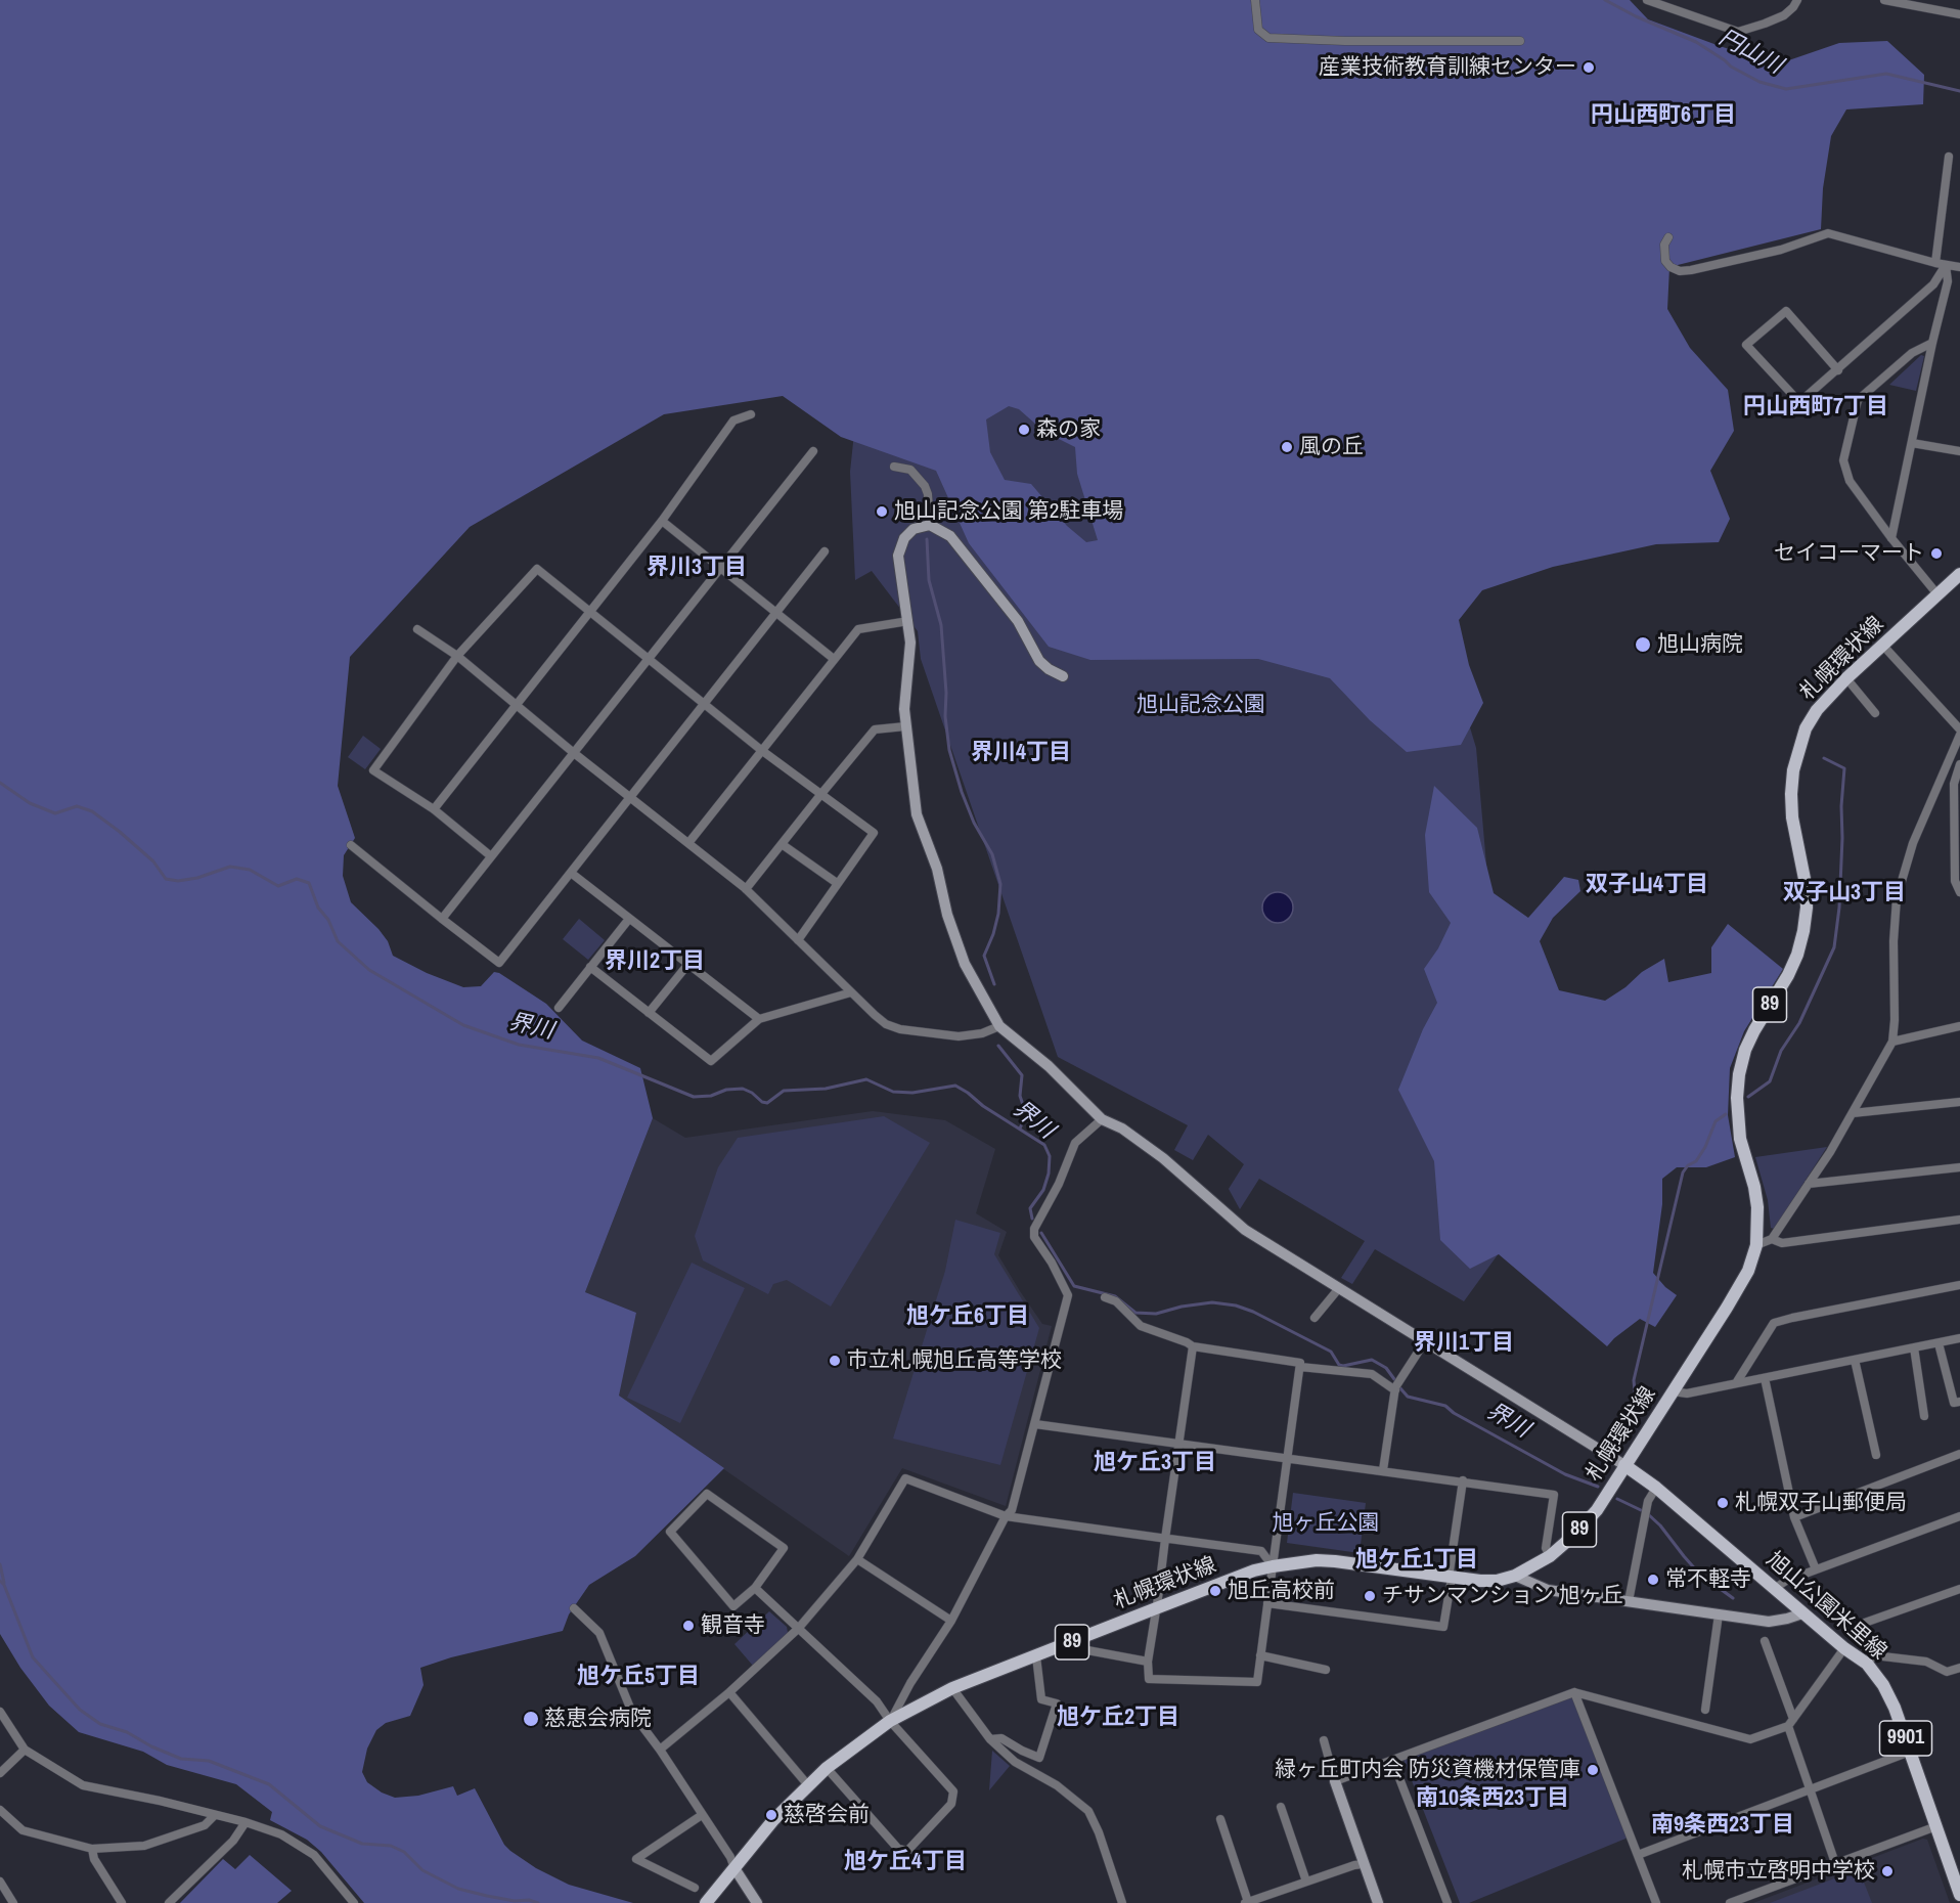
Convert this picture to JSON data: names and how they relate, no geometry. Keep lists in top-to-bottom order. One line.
{"streets":{"main road":["札幌環状線","89","旭山公園米里線","9901"]},"crossings":[["札幌環状線","旭山公園米里線"]],"districts":["円山西町6丁目","円山西町7丁目","界川3丁目","界川4丁目","双子山4丁目","双子山3丁目","界川2丁目","旭ケ丘6丁目","界川1丁目","旭ケ丘3丁目","旭ケ丘1丁目","旭ケ丘5丁目","旭ケ丘2丁目","南10条西23丁目","南9条西23丁目","旭ケ丘4丁目"],"water":["円山川","界川"],"parks":["旭山記念公園","旭ヶ丘公園"],"places":["産業技術教育訓練センター","森の家","風の丘","旭山記念公園 第2駐車場","セイコーマート","旭山病院","市立札幌旭丘高等学校","札幌双子山郵便局","常不軽寺","旭丘高校前","チサンマンション 旭ヶ丘","観音寺","慈恵会病院","緑ヶ丘町内会 防災資機材保管庫","慈啓会前","札幌市立啓明中学校"]}
